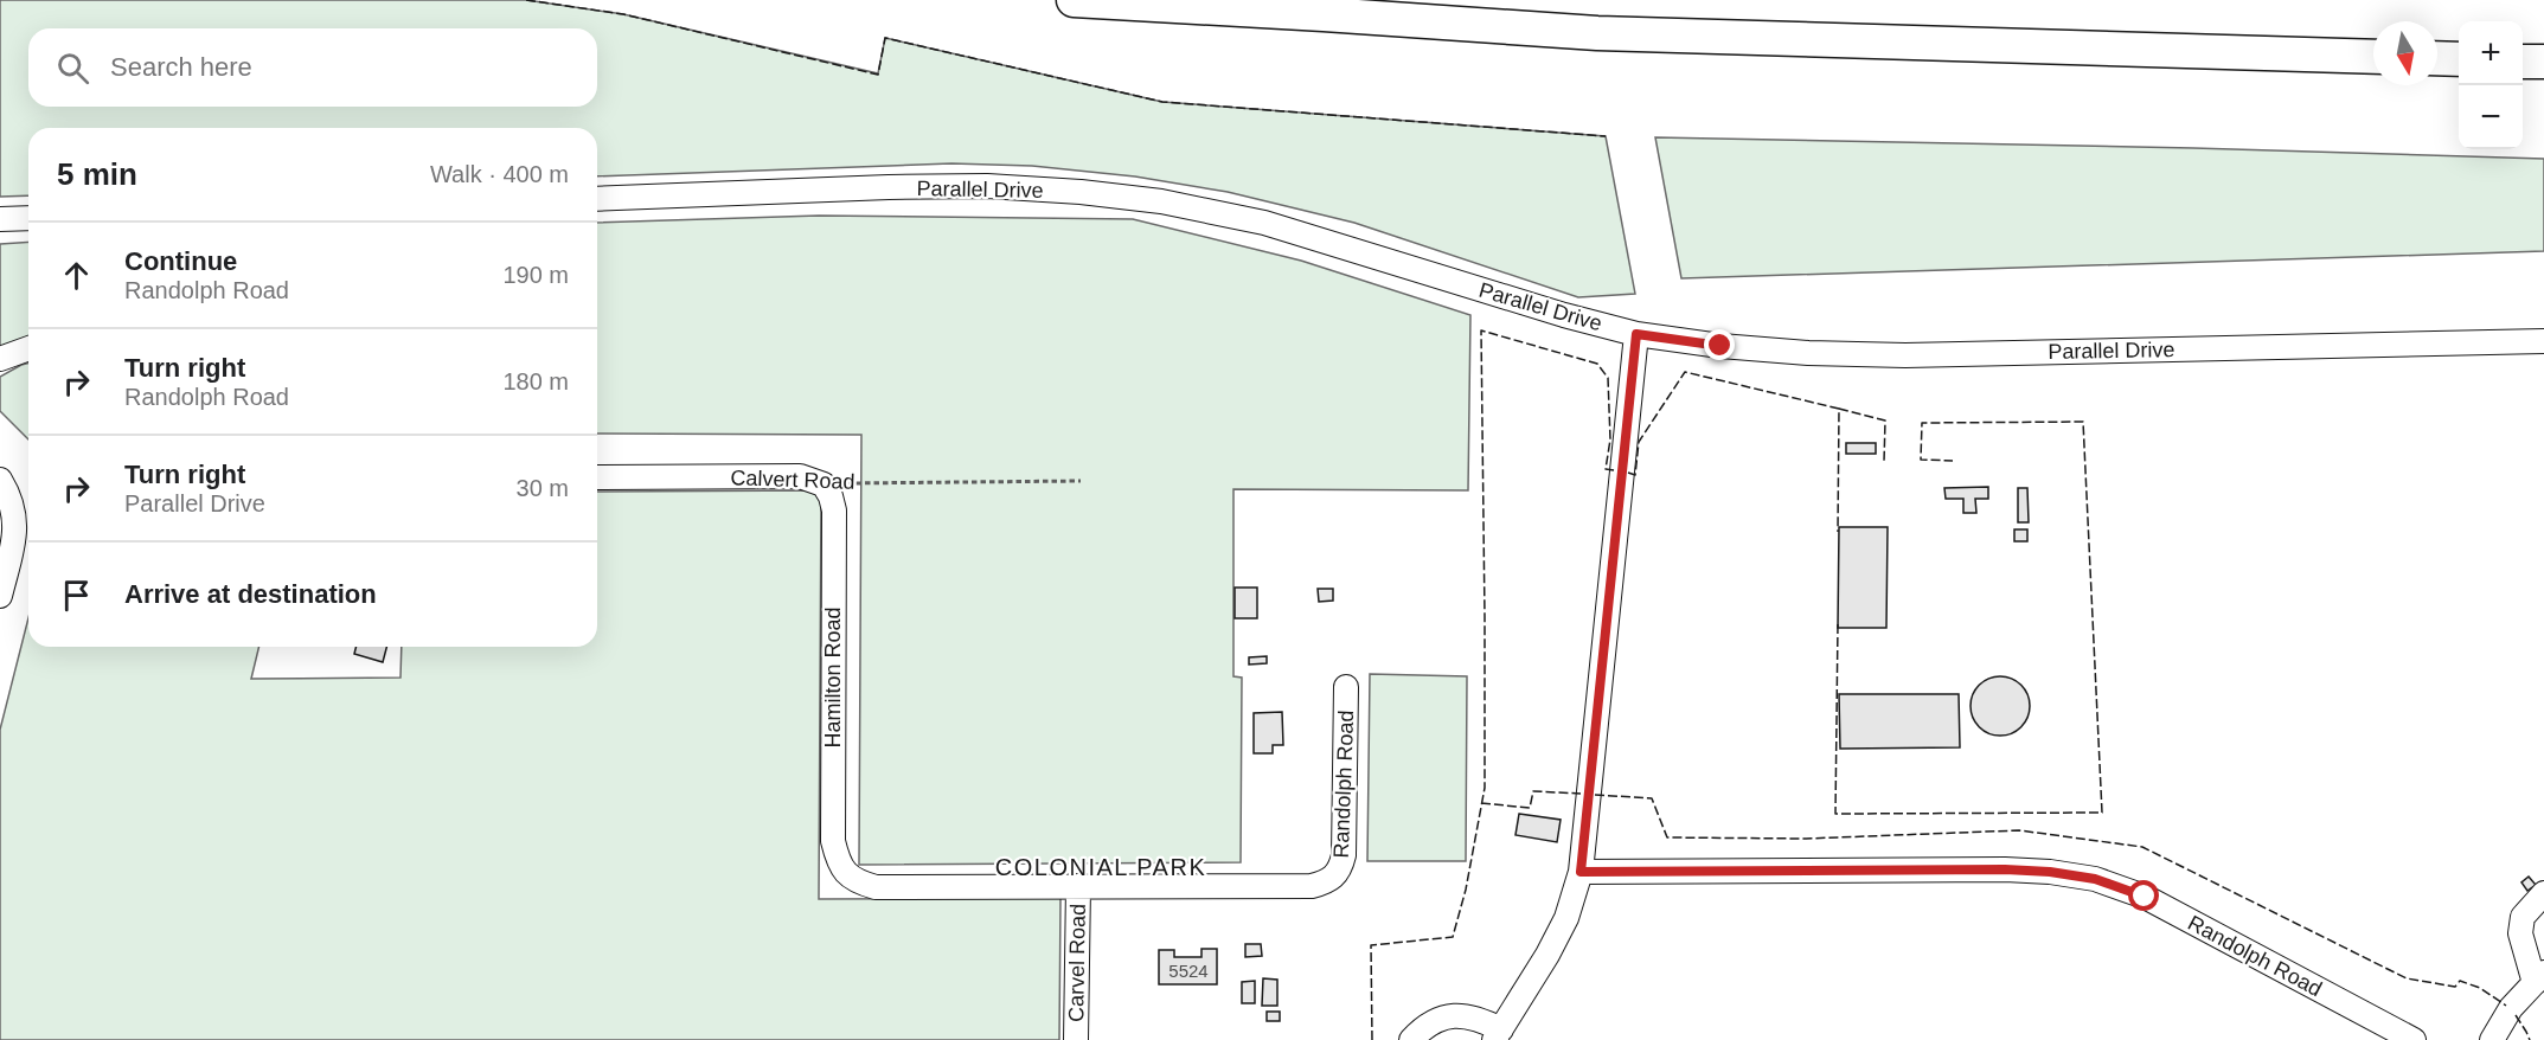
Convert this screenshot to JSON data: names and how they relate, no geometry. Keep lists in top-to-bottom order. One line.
{"streets":{"street":["Parallel Drive","Calvert Road","Hamilton Road","Randolph Road","Carvel Road"]},"crossings":[["Calvert Road","Hamilton Road"],["Hamilton Road","Randolph Road"],["Hamilton Road","Carvel Road"],["Randolph Road","Carvel Road"]],"districts":["COLONIAL PARK"],"house_numbers":["5524"],"north":"bottom","page":{"map_buttons":["+","−"],"search":"Search here","heading":["5 min","Walk · 400 m"],"list":[["Continue","Randolph Road","190 m"],["Turn right","Randolph Road","180 m"],["Turn right","Parallel Drive","30 m"],"Arrive at destination"]}}
